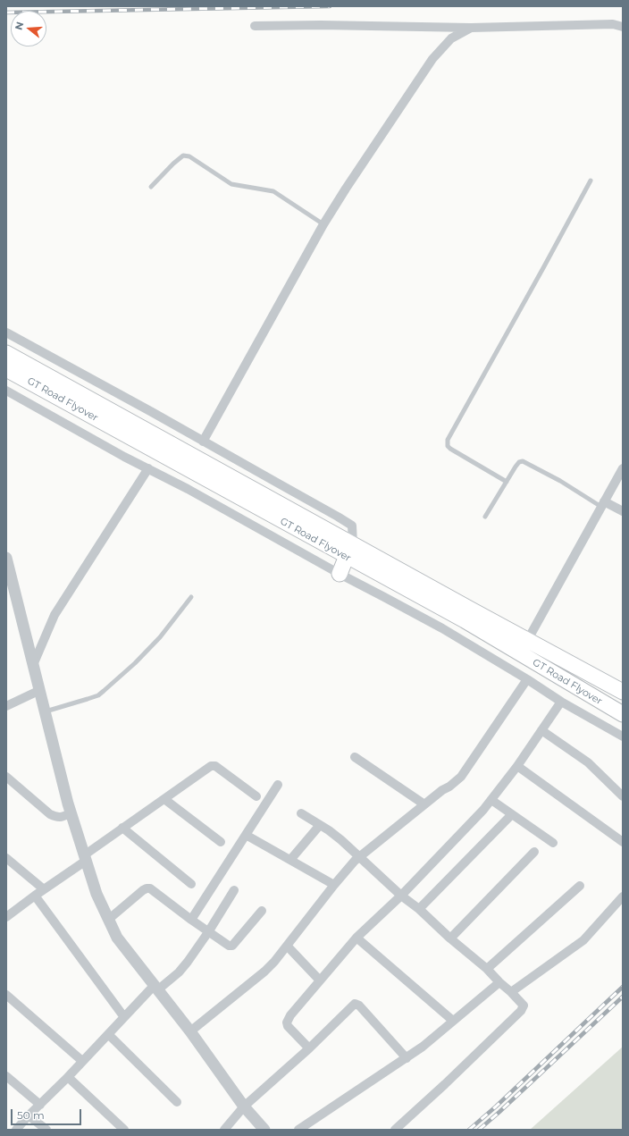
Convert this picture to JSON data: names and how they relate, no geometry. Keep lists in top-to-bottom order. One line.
{"streets":{"highway":["GT Road Flyover"]},"scale_bar":"50 m","north":"left"}
